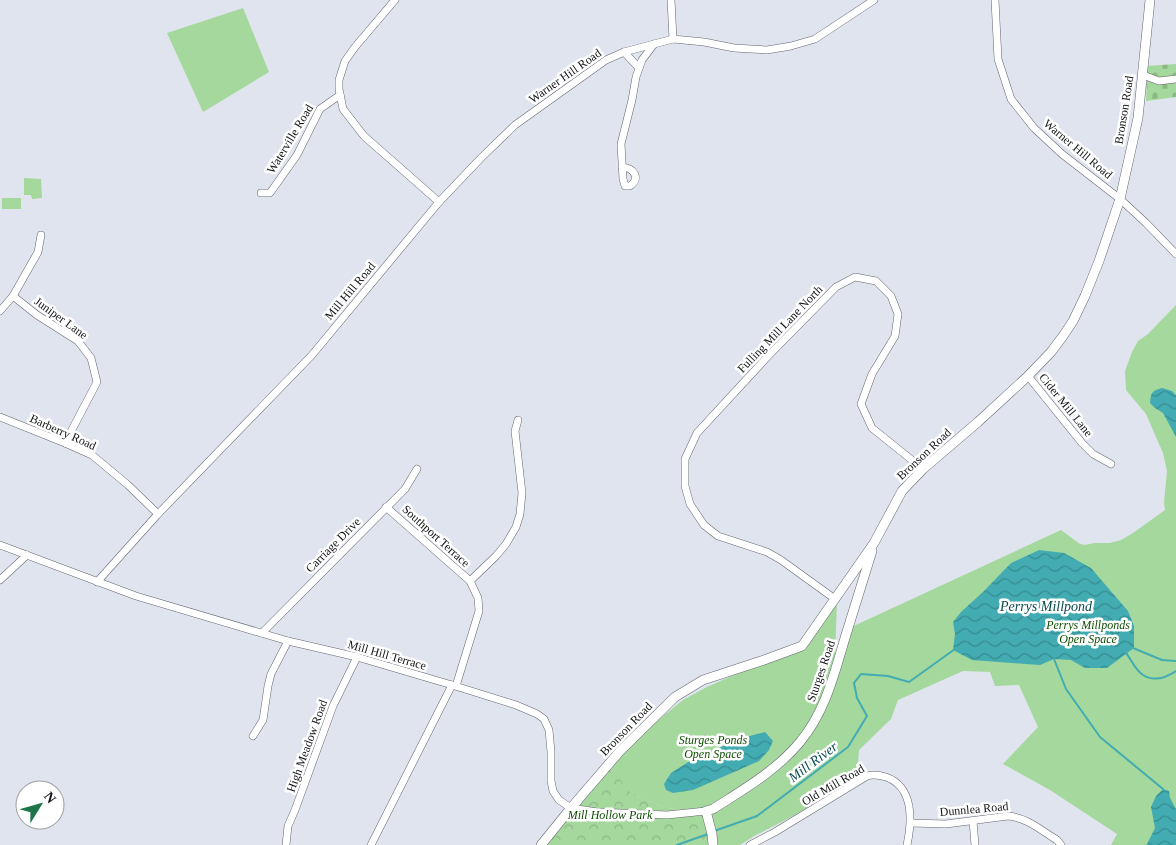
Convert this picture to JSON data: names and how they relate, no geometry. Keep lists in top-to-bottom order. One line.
{"streets":{"main road":["Bronson Road","Sturges Road"],"street":["Warner Hill Road","Waterville Road","Mill Hill Road","Juniper Lane","Fulling Mill Lane North","Cider Mill Lane","Barberry Road","Southport Terrace","Carriage Drive","Mill Hill Terrace","High Meadow Road","Old Mill Road","Dunnlea Road"]},"crossings":[["Warner Hill Road","Bronson Road"],["Warner Hill Road","Mill Hill Road"],["Bronson Road","Fulling Mill Lane North"],["Bronson Road","Cider Mill Lane"],["Bronson Road","Mill Hill Terrace"],["Bronson Road","Sturges Road"],["Mill Hill Road","Barberry Road"],["Mill Hill Road","Mill Hill Terrace"],["Juniper Lane","Barberry Road"],["Southport Terrace","Carriage Drive"],["Carriage Drive","Mill Hill Terrace"],["Mill Hill Terrace","High Meadow Road"],["Old Mill Road","Dunnlea Road"]],"water":["Perrys Millpond","Mill River"],"parks":["Perrys Millponds Open Space","Sturges Ponds Open Space","Mill Hollow Park"],"north":"top right"}
